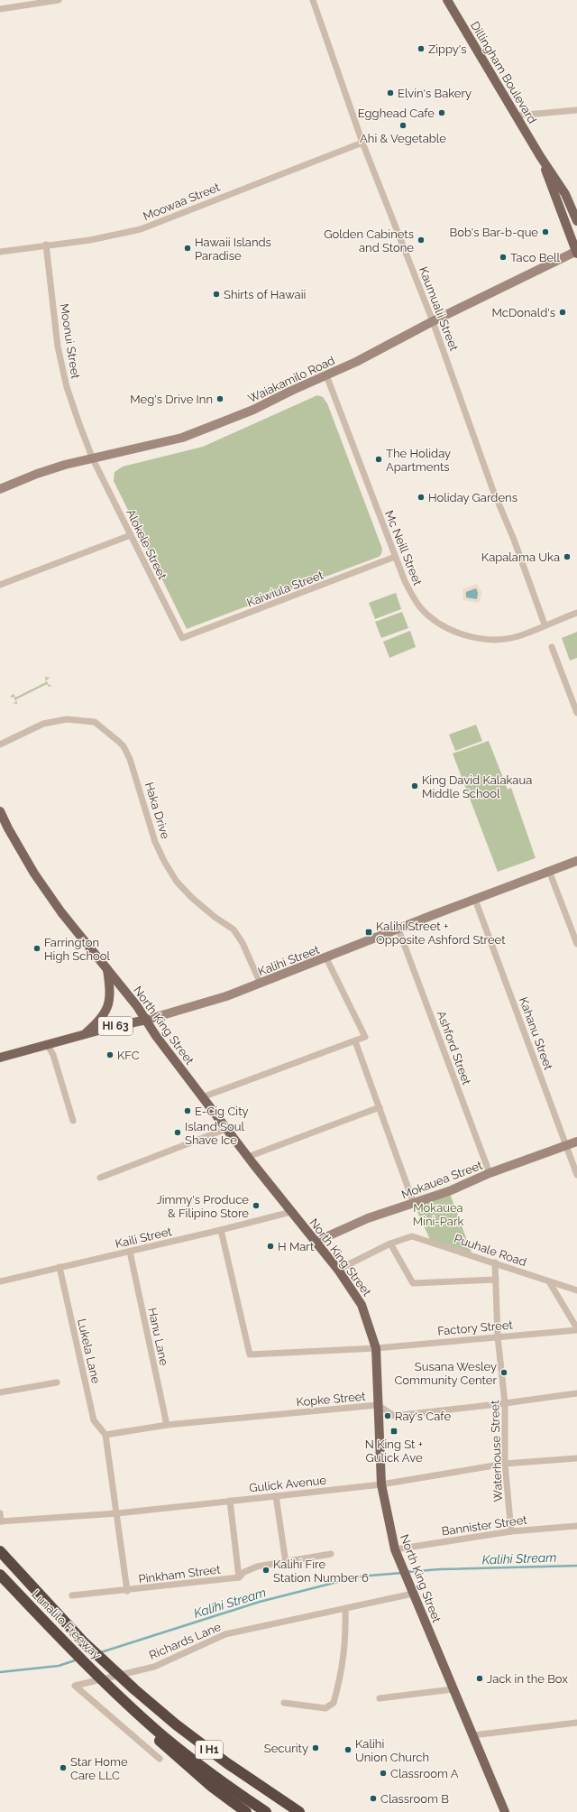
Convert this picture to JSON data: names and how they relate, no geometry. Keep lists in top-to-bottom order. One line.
{"streets":{"highway":["Lunalilo Freeway","I H1"],"main road":["Dillingham Boulevard","Waiakamilo Road","Kalihi Street","North King Street","HI 63","Mokauea Street"],"street":["Moowaa Street","Kaumualii Street","Moonui Street","Alokele Street","Mc Neill Street","Kaiwiula Street","Haka Drive","Kahanu Street","Ashford Street","Kaili Street","Puuhale Road","Factory Street","Hanu Lane","Lukela Lane","Kopke Street","Waterhouse Street","Gulick Avenue","Bannister Street","Pinkham Street","Richards Lane"]},"crossings":[["Dillingham Boulevard","Waiakamilo Road"],["Moowaa Street","Kaumualii Street"],["Moowaa Street","Moonui Street"],["Kaumualii Street","Waiakamilo Road"],["Kaumualii Street","Mc Neill Street"],["Moonui Street","Waiakamilo Road"],["Moonui Street","Alokele Street"],["Waiakamilo Road","Alokele Street"],["Waiakamilo Road","Mc Neill Street"],["Alokele Street","Kaiwiula Street"],["Mc Neill Street","Kaiwiula Street"],["Haka Drive","Kalihi Street"],["Kalihi Street","North King Street"],["Kalihi Street","Kahanu Street"],["Kalihi Street","Ashford Street"],["North King Street","Mokauea Street"],["North King Street","Kaili Street"],["North King Street","Puuhale Road"],["North King Street","Factory Street"],["North King Street","Kopke Street"],["North King Street","Gulick Avenue"],["North King Street","Bannister Street"],["North King Street","Richards Lane"],["Kahanu Street","Mokauea Street"],["Ashford Street","Mokauea Street"],["Kaili Street","Factory Street"],["Kaili Street","Hanu Lane"],["Kaili Street","Lukela Lane"],["Puuhale Road","Waterhouse Street"],["Factory Street","Waterhouse Street"],["Hanu Lane","Kopke Street"],["Lukela Lane","Kopke Street"],["Kopke Street","Waterhouse Street"],["Waterhouse Street","Gulick Avenue"],["Waterhouse Street","Bannister Street"],["Lunalilo Freeway","I H1"]],"water":["Kalihi Stream"],"parks":["Mokauea Mini-Park"],"places":{"other":["Zippy's","Elvin's Bakery","Egghead Cafe","Ahi & Vegetable","Bob's Bar-b-que","Golden Cabinets and Stone","Hawaii Islands Paradise","Taco Bell","Shirts of Hawaii","McDonald's","Meg's Drive Inn","The Holiday Apartments","Holiday Gardens","Kapalama Uka","King David Kalakaua Middle School","Farrington High School","KFC","E-Cig City","Island Soul Shave Ice","Jimmy's Produce & Filipino Store","H Mart","Susana Wesley Community Center","Ray's Cafe","Kalihi Fire Station Number 6","Jack in the Box","Security","Kalihi Union Church","Star Home Care LLC","Classroom A","Classroom B"],"transit":["Kalihi Street + Opposite Ashford Street","N King St + Gulick Ave"]}}
